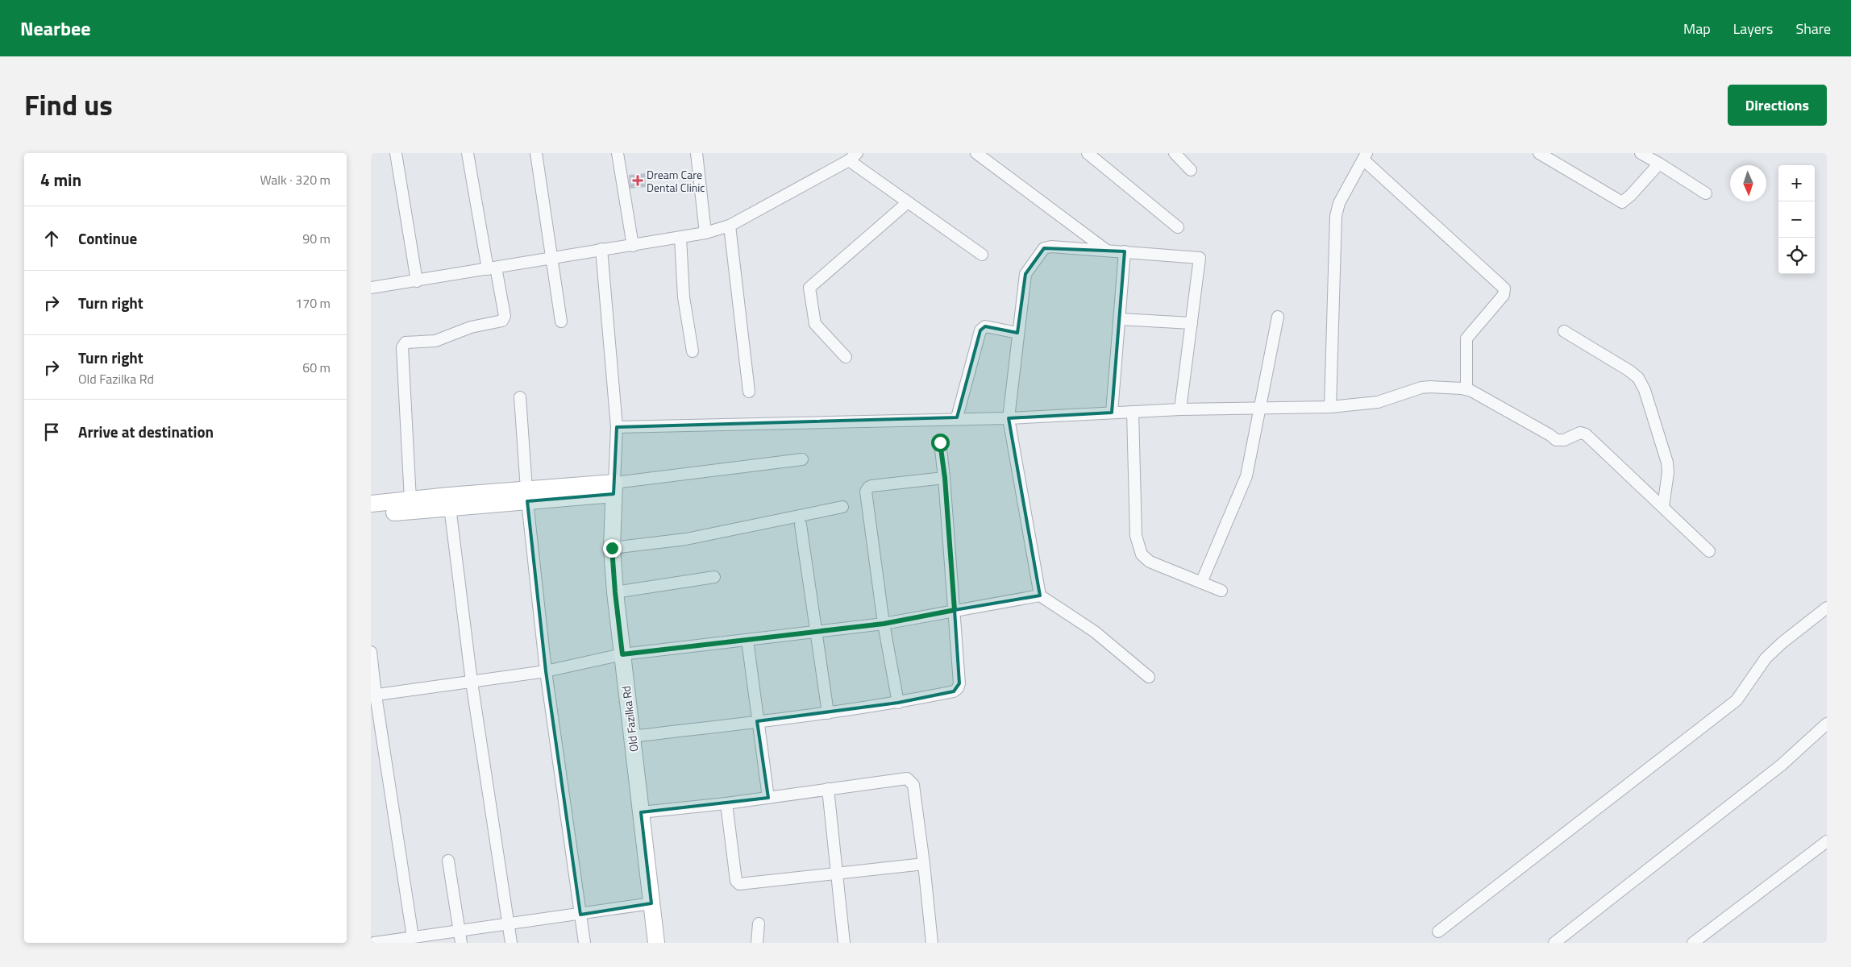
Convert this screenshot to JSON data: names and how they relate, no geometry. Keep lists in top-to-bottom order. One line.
{"streets":{"main road":["Old Fazilka Rd"]},"places":{"health":["Dream Care Dental Clinic"]},"north":"bottom","page":{"header":"Nearbee","nav":["Map","Layers","Share"],"title":"Find us","buttons":"Directions","heading":["4 min","Walk · 320 m"],"map_buttons":["+","−"],"list":[["Continue","90 m"],["Turn right","170 m"],["Turn right","Old Fazilka Rd","60 m"],"Arrive at destination"]}}
